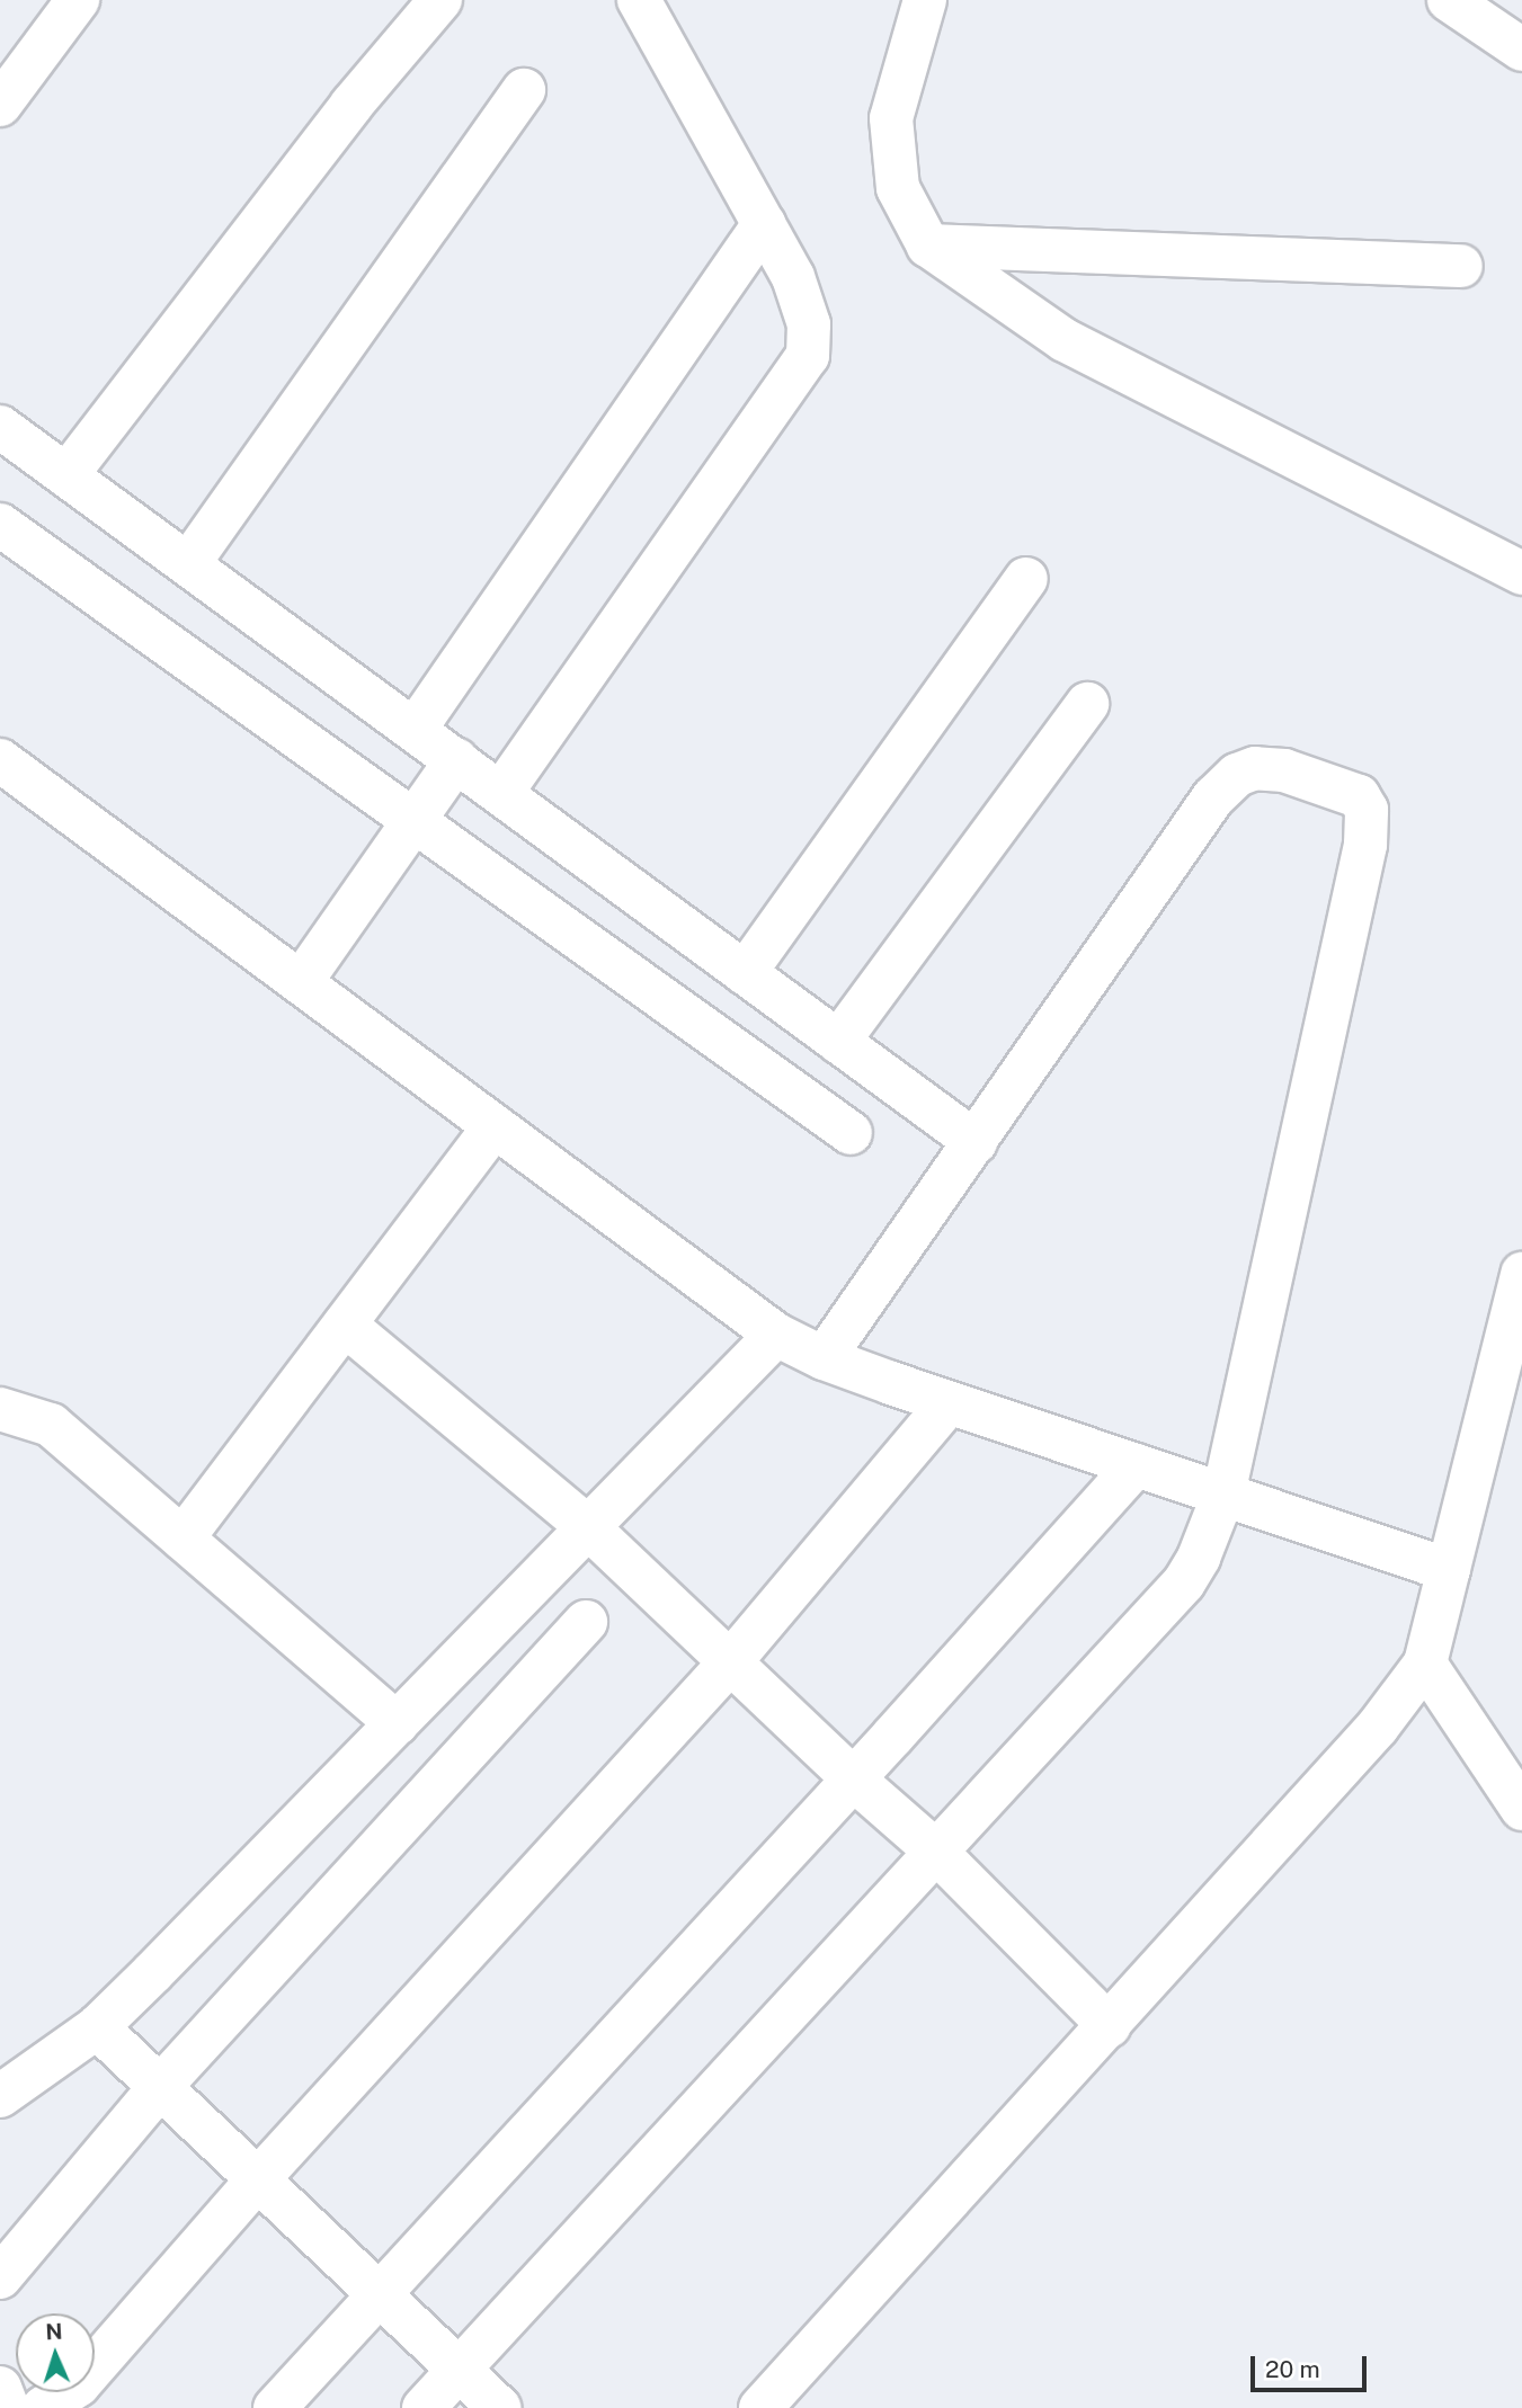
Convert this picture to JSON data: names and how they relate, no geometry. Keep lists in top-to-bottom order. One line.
{"scale_bar":"20 m","north":"top"}
